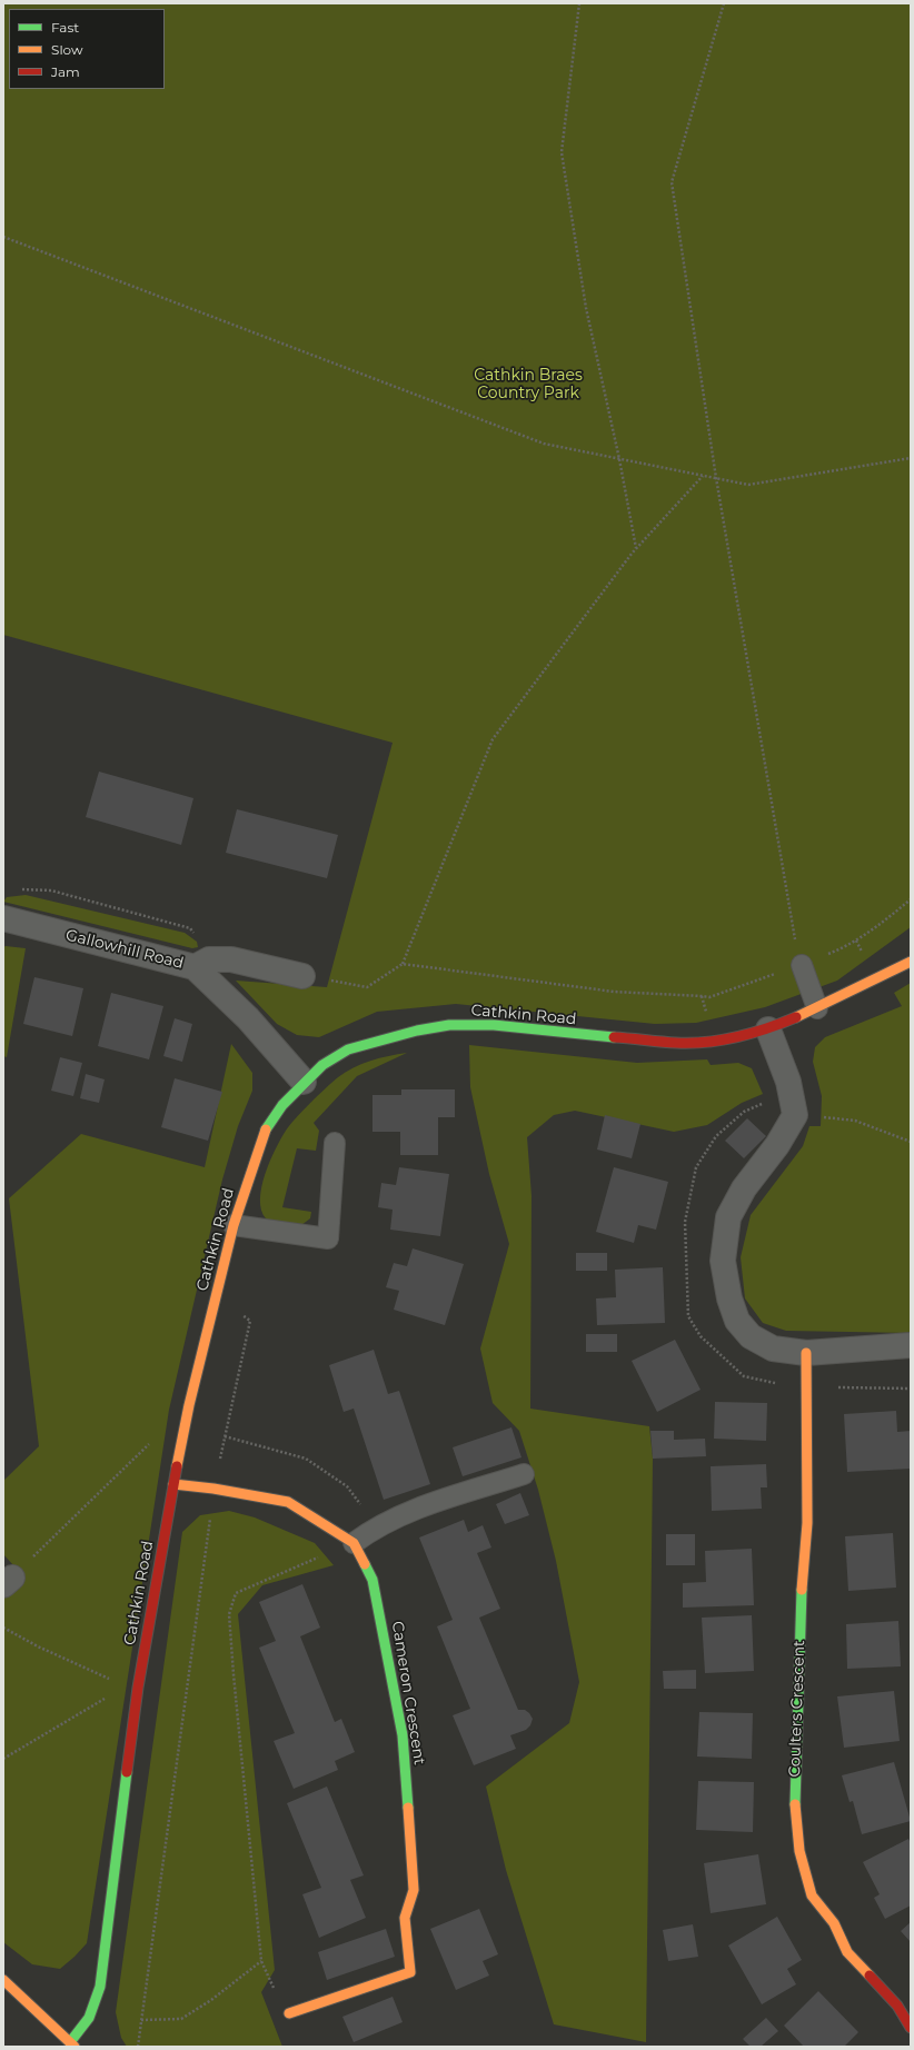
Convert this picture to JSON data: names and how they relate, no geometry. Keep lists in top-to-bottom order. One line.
{"streets":{"main road":["Cathkin Road","Cameron Crescent","Coulters Crescent"],"street":["Gallowhill Road"]},"crossings":[["Gallowhill Road","Cathkin Road"]],"parks":["Cathkin Braes Country Park"],"legend":["Fast","Slow","Jam"]}
